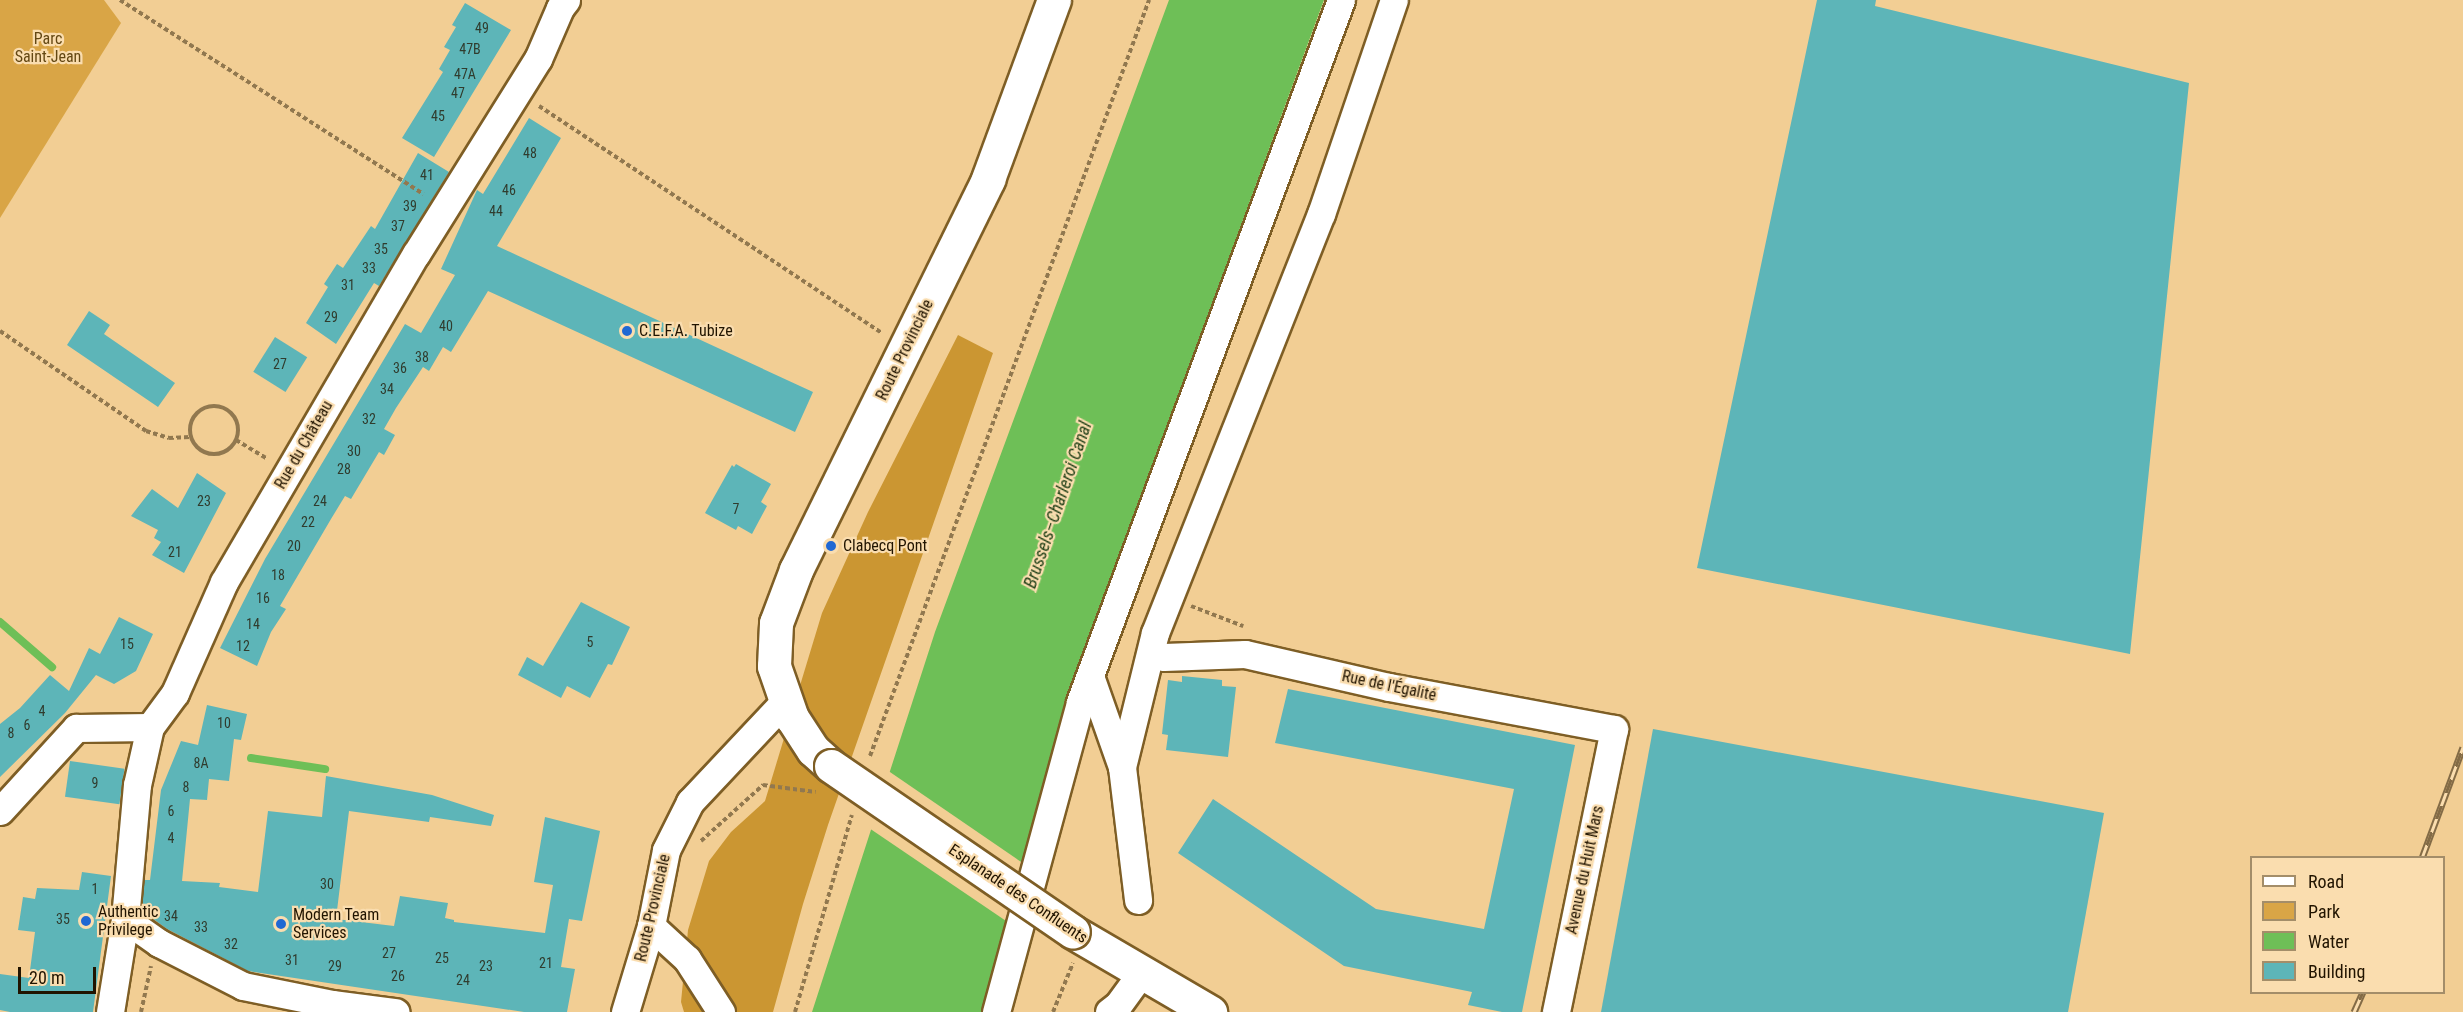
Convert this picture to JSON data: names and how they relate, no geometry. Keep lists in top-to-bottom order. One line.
{"streets":{"main road":["Route Provinciale","Esplanade des Confluents"],"street":["Rue du Château","Rue de l'Égalité","Avenue du Huit Mars"]},"crossings":[["Route Provinciale","Esplanade des Confluents"],["Rue de l'Égalité","Avenue du Huit Mars"]],"water":["Brussels–Charleroi Canal"],"parks":["Parc Saint-Jean"],"places":["C.E.F.A. Tubize","Clabecq Pont","Authentic Privilege","Modern Team Services"],"house_numbers":["49","47B","47A","47","45","48","41","46","39","44","37","35","33","31","29","40","38","27","36","34","32","30","28","23","24","7","22","20","21","18","16","14","5","15","12","4","10","6","8","8A","9","8","6","4","30","1","34","35","33","32","27","25","31","21","29","23","26","24"],"legend":["Road","Park","Water","Building"],"scale_bar":"20 m"}
